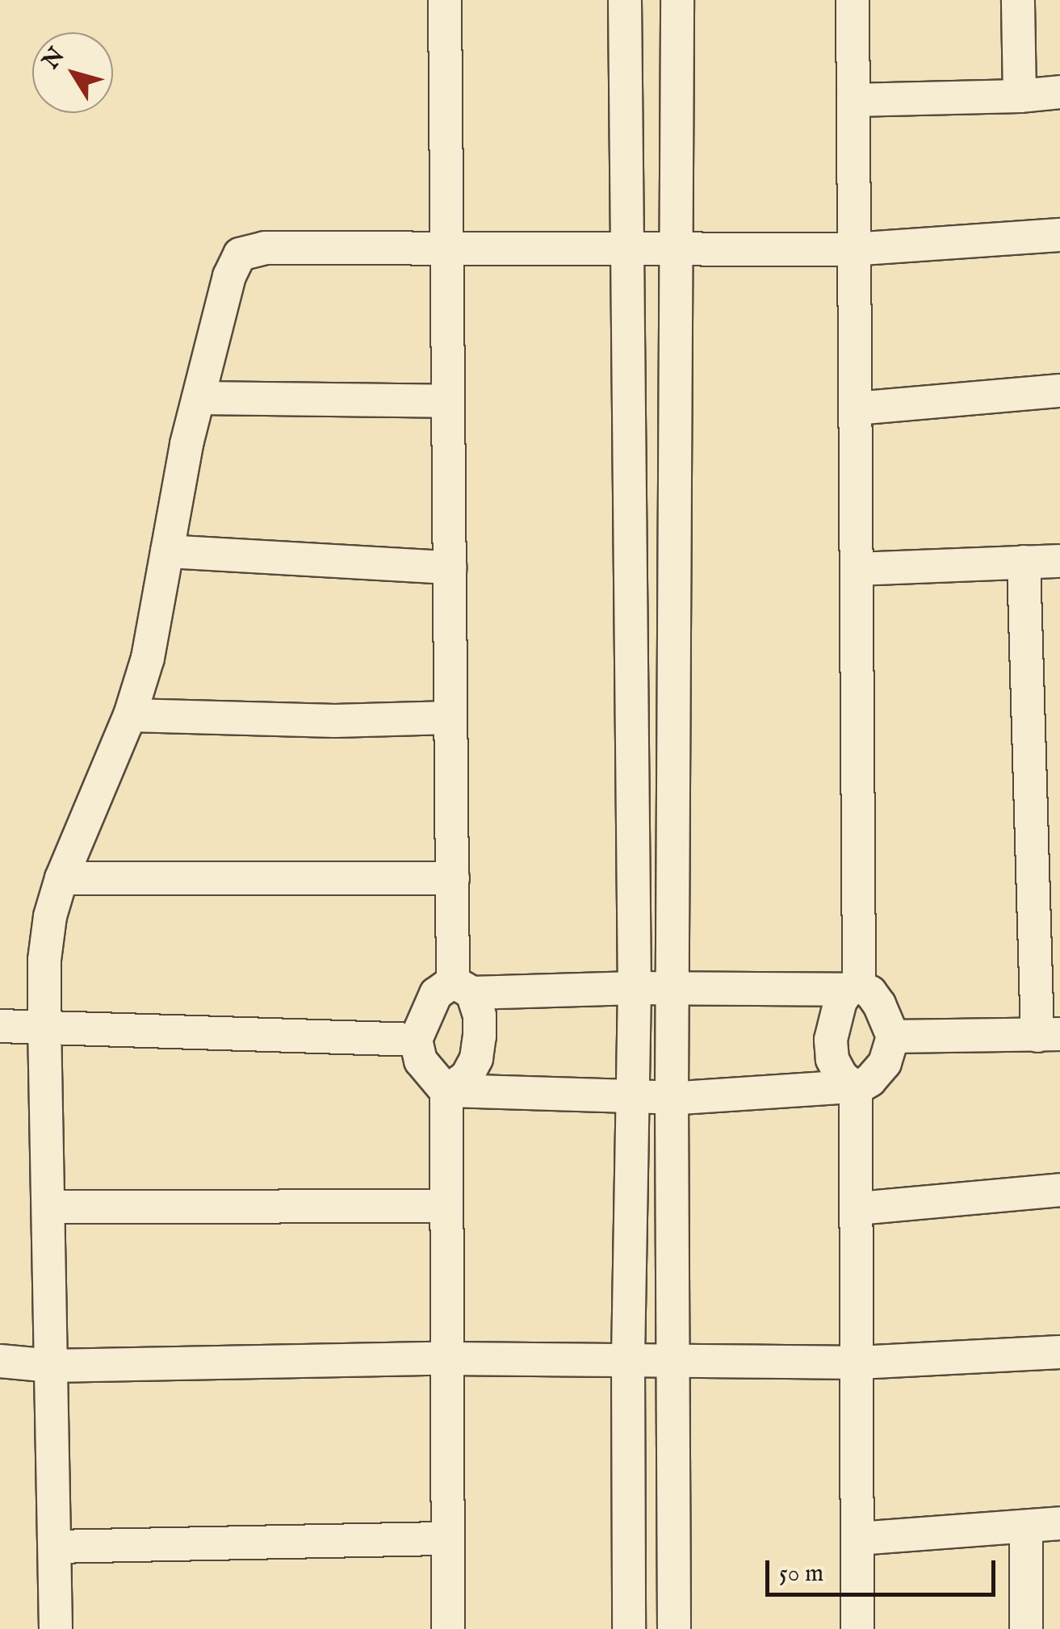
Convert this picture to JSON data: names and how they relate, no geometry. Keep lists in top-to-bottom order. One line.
{"scale_bar":"50 m","north":"top left"}
